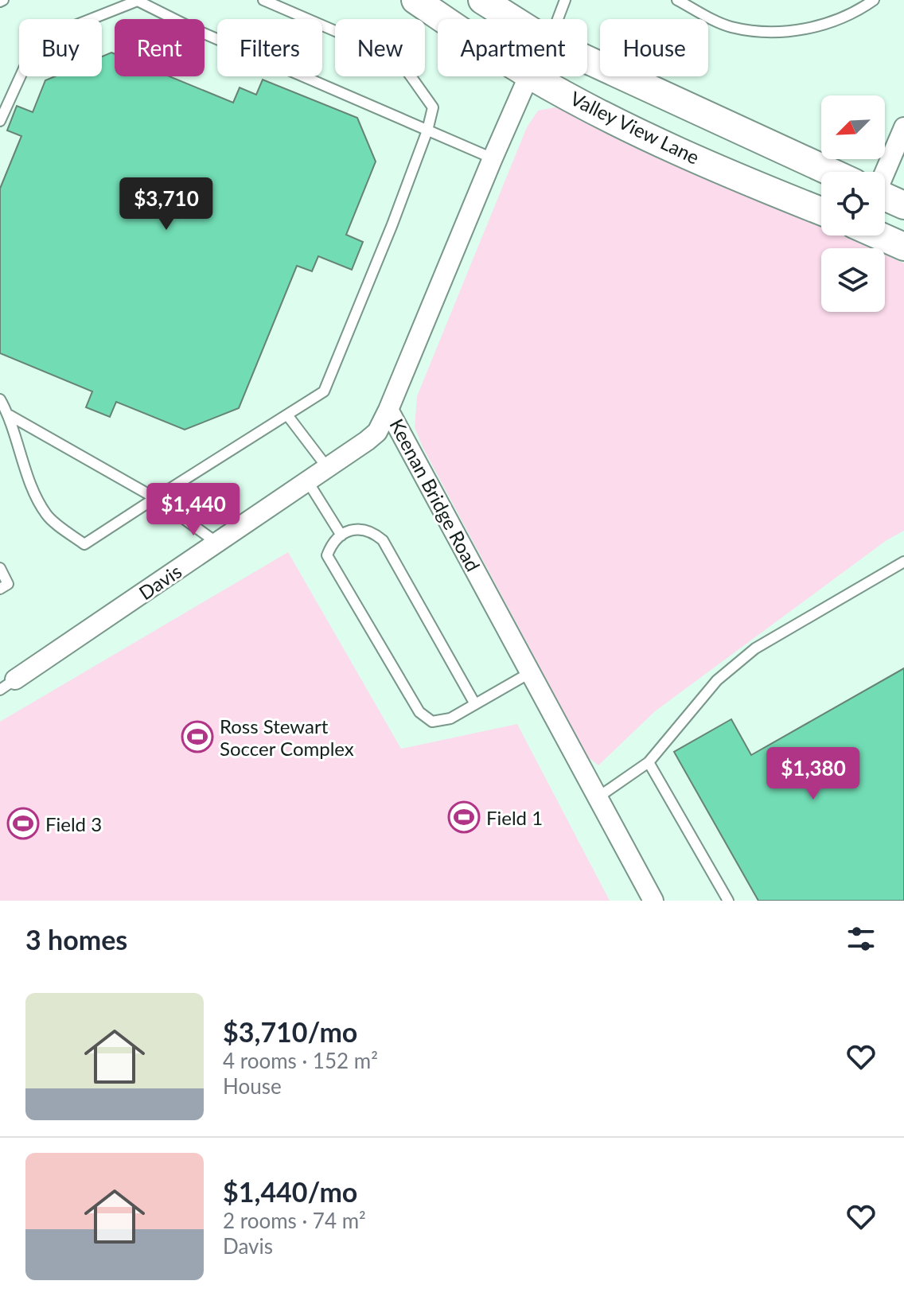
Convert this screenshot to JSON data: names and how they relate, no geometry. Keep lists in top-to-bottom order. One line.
{"streets":{"main road":["Valley View Lane"],"street":["Keenan Bridge Road","Davis"]},"crossings":[["Keenan Bridge Road","Davis"]],"places":{"sports":["Ross Stewart Soccer Complex","Field 1","Field 3"]},"north":"bottom left","page":{"chip":["Buy","Rent","Filters","New","Apartment","House"],"price":["$3,710","$1,440","$1,380"],"heading":"3 homes","list":[{"name":"$3,710/mo","note":"4 rooms · 152 m² · House"},{"name":"$1,440/mo","note":"2 rooms · 74 m² · Davis"}]}}
